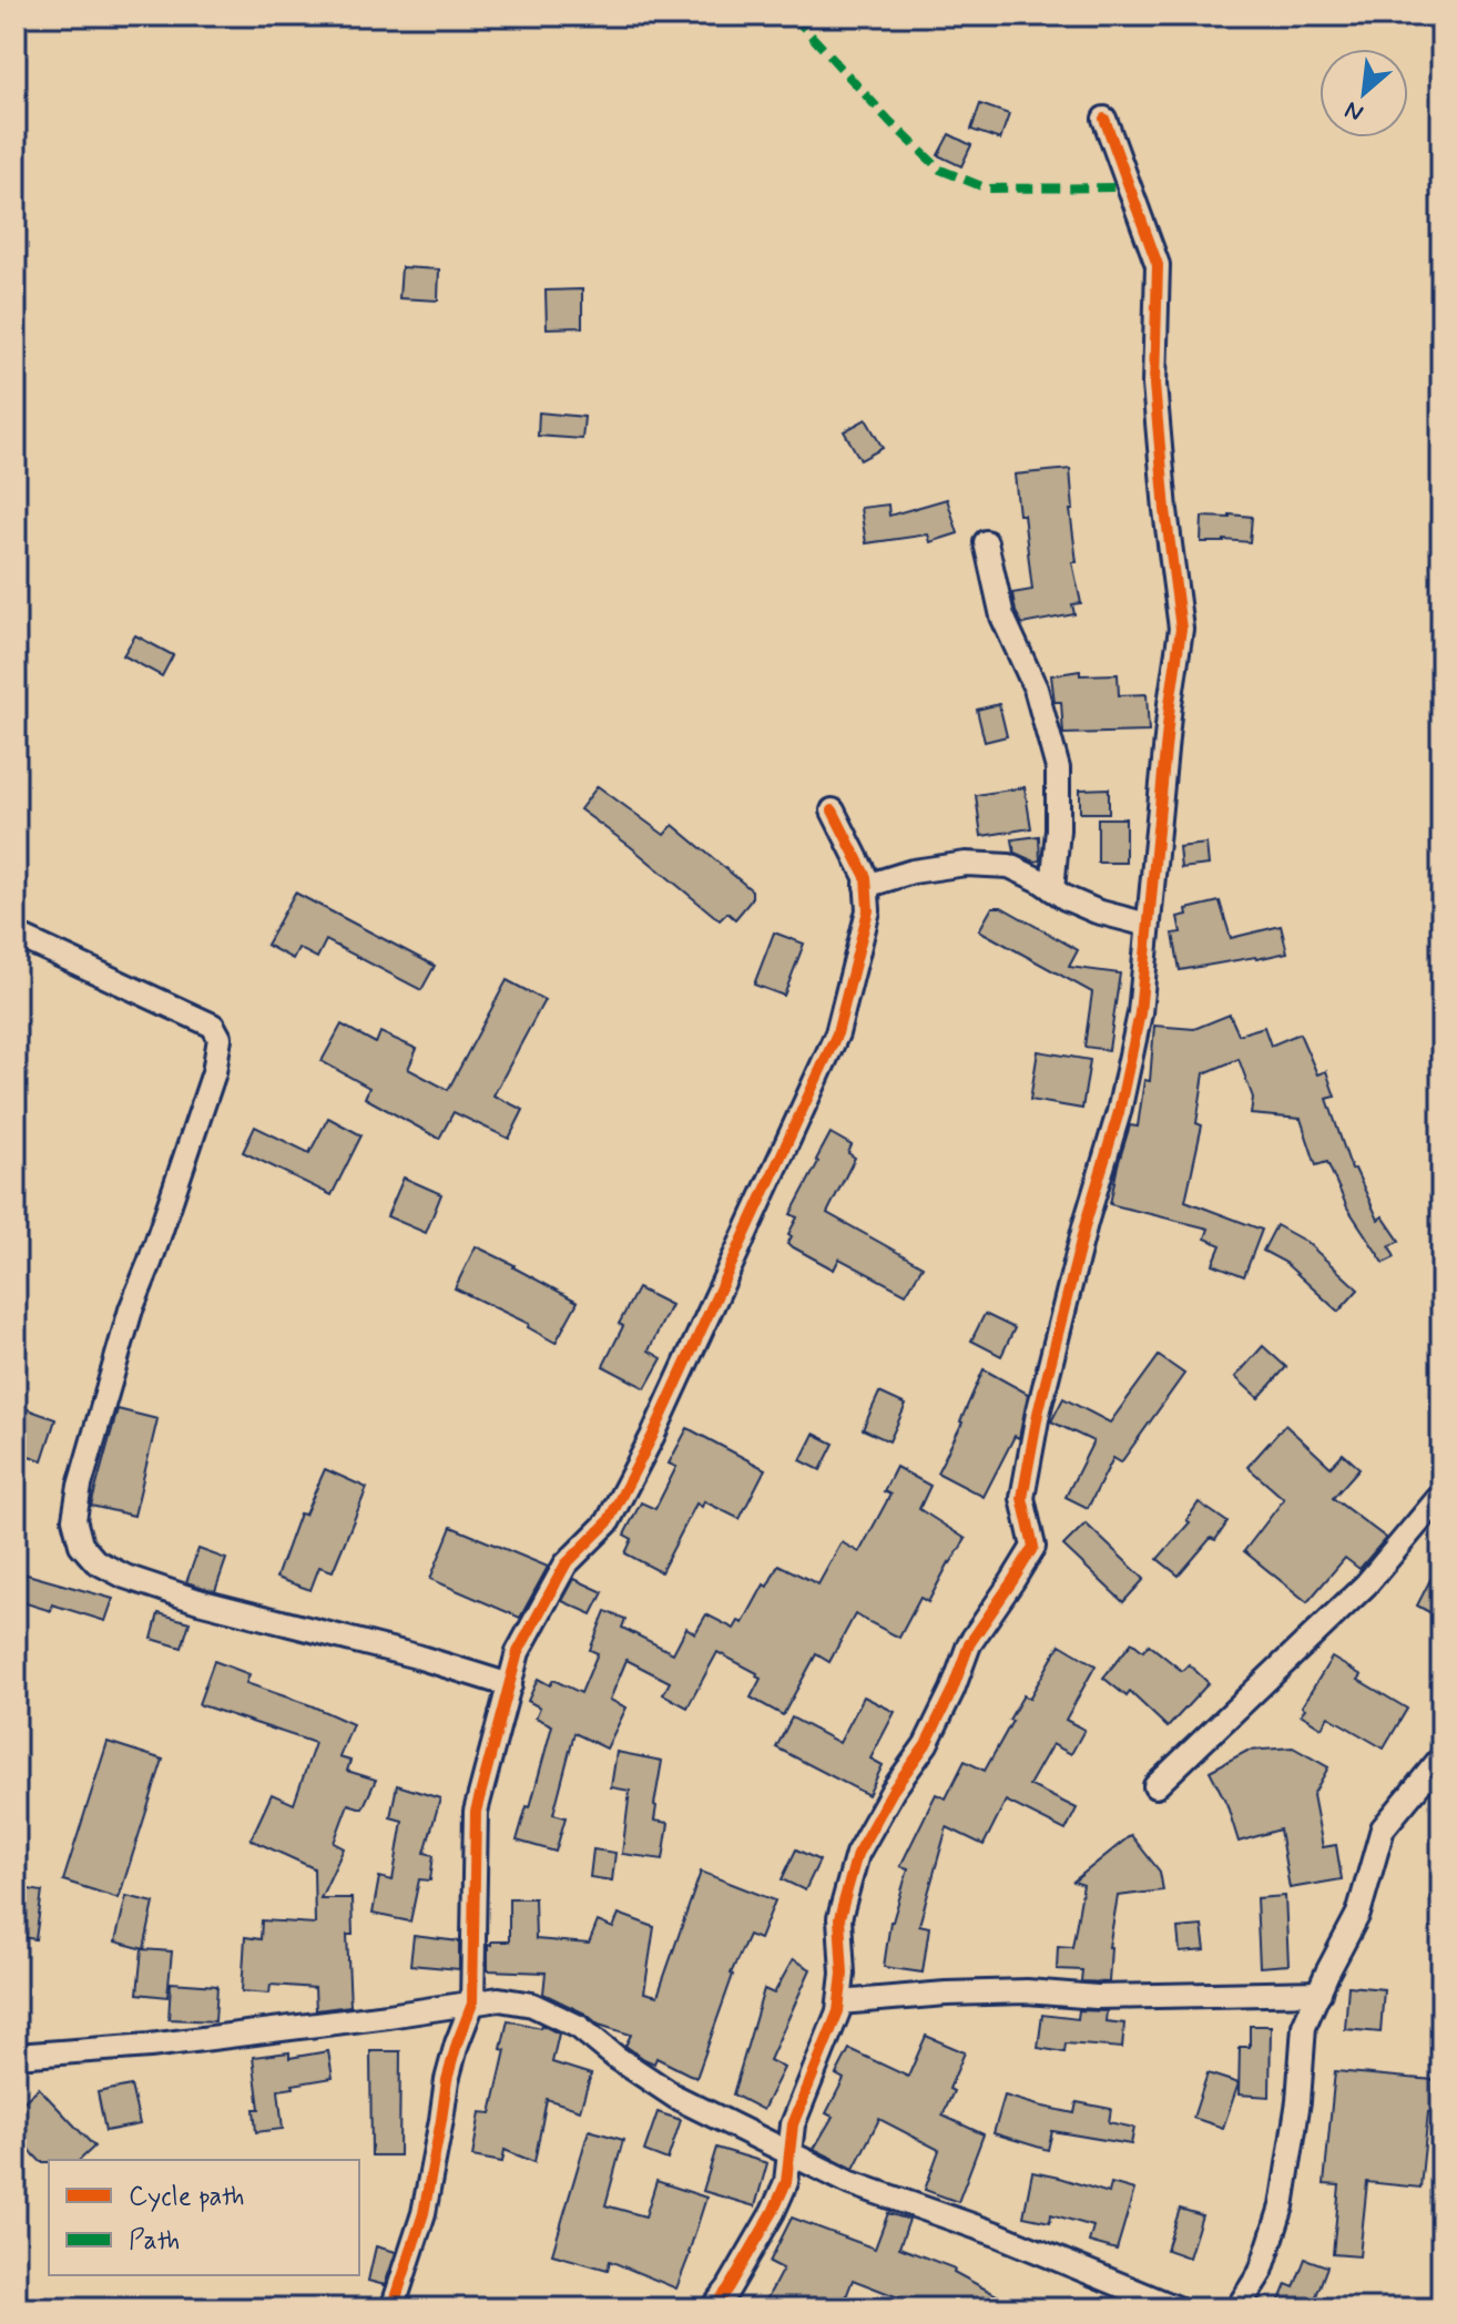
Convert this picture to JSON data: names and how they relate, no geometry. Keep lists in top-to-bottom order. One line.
{"legend":["Cycle path","Path"],"north":"bottom left"}
